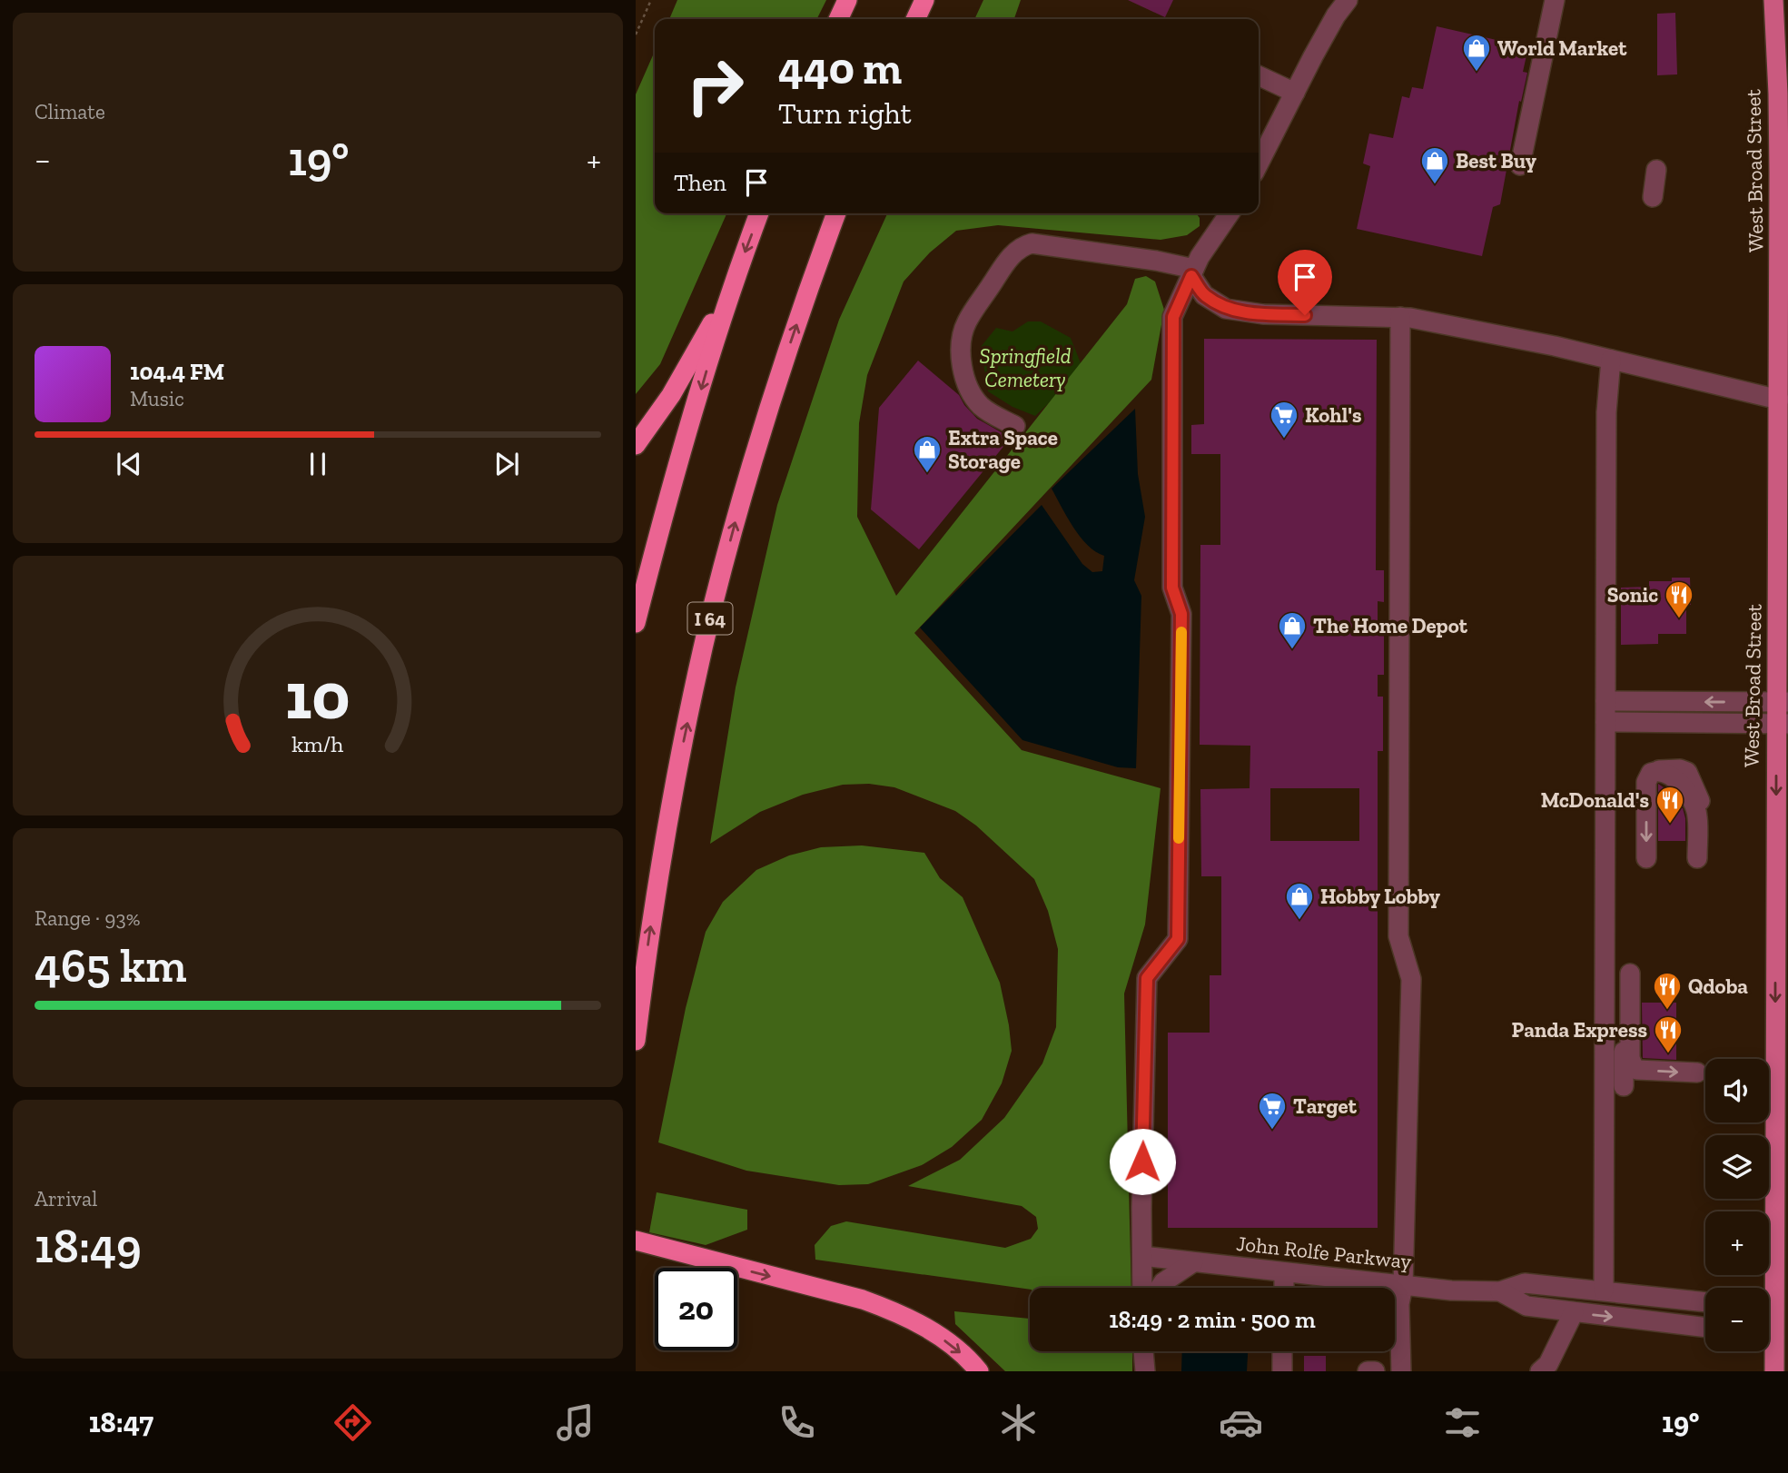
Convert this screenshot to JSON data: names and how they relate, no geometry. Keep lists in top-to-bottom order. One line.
{"streets":{"highway":["I 64"],"main road":["West Broad Street"],"street":["John Rolfe Parkway"]},"one_way":["West Broad Street"],"parks":["Springfield Cemetery"],"places":{"shop":["World Market","Best Buy","Extra Space Storage","The Home Depot","Hobby Lobby"],"supermarket":["Kohl's","Target"],"restaurant":["Sonic","McDonald's","Qdoba","Panda Express"]},"page":{"tile":["Climate",["Range · 93%","465 km"],["Arrival","18:49"]],"turn":["440 m","Turn right"],"heat":["−","19°","+"],"then":"Then","song":["104.4 FM","Music"],"map_buttons":["+","−"],"limit":"20","trip":"18:49 · 2 min · 500 m","tabs":["18:47","19°"],"gauge":["10","km/h"]}}
